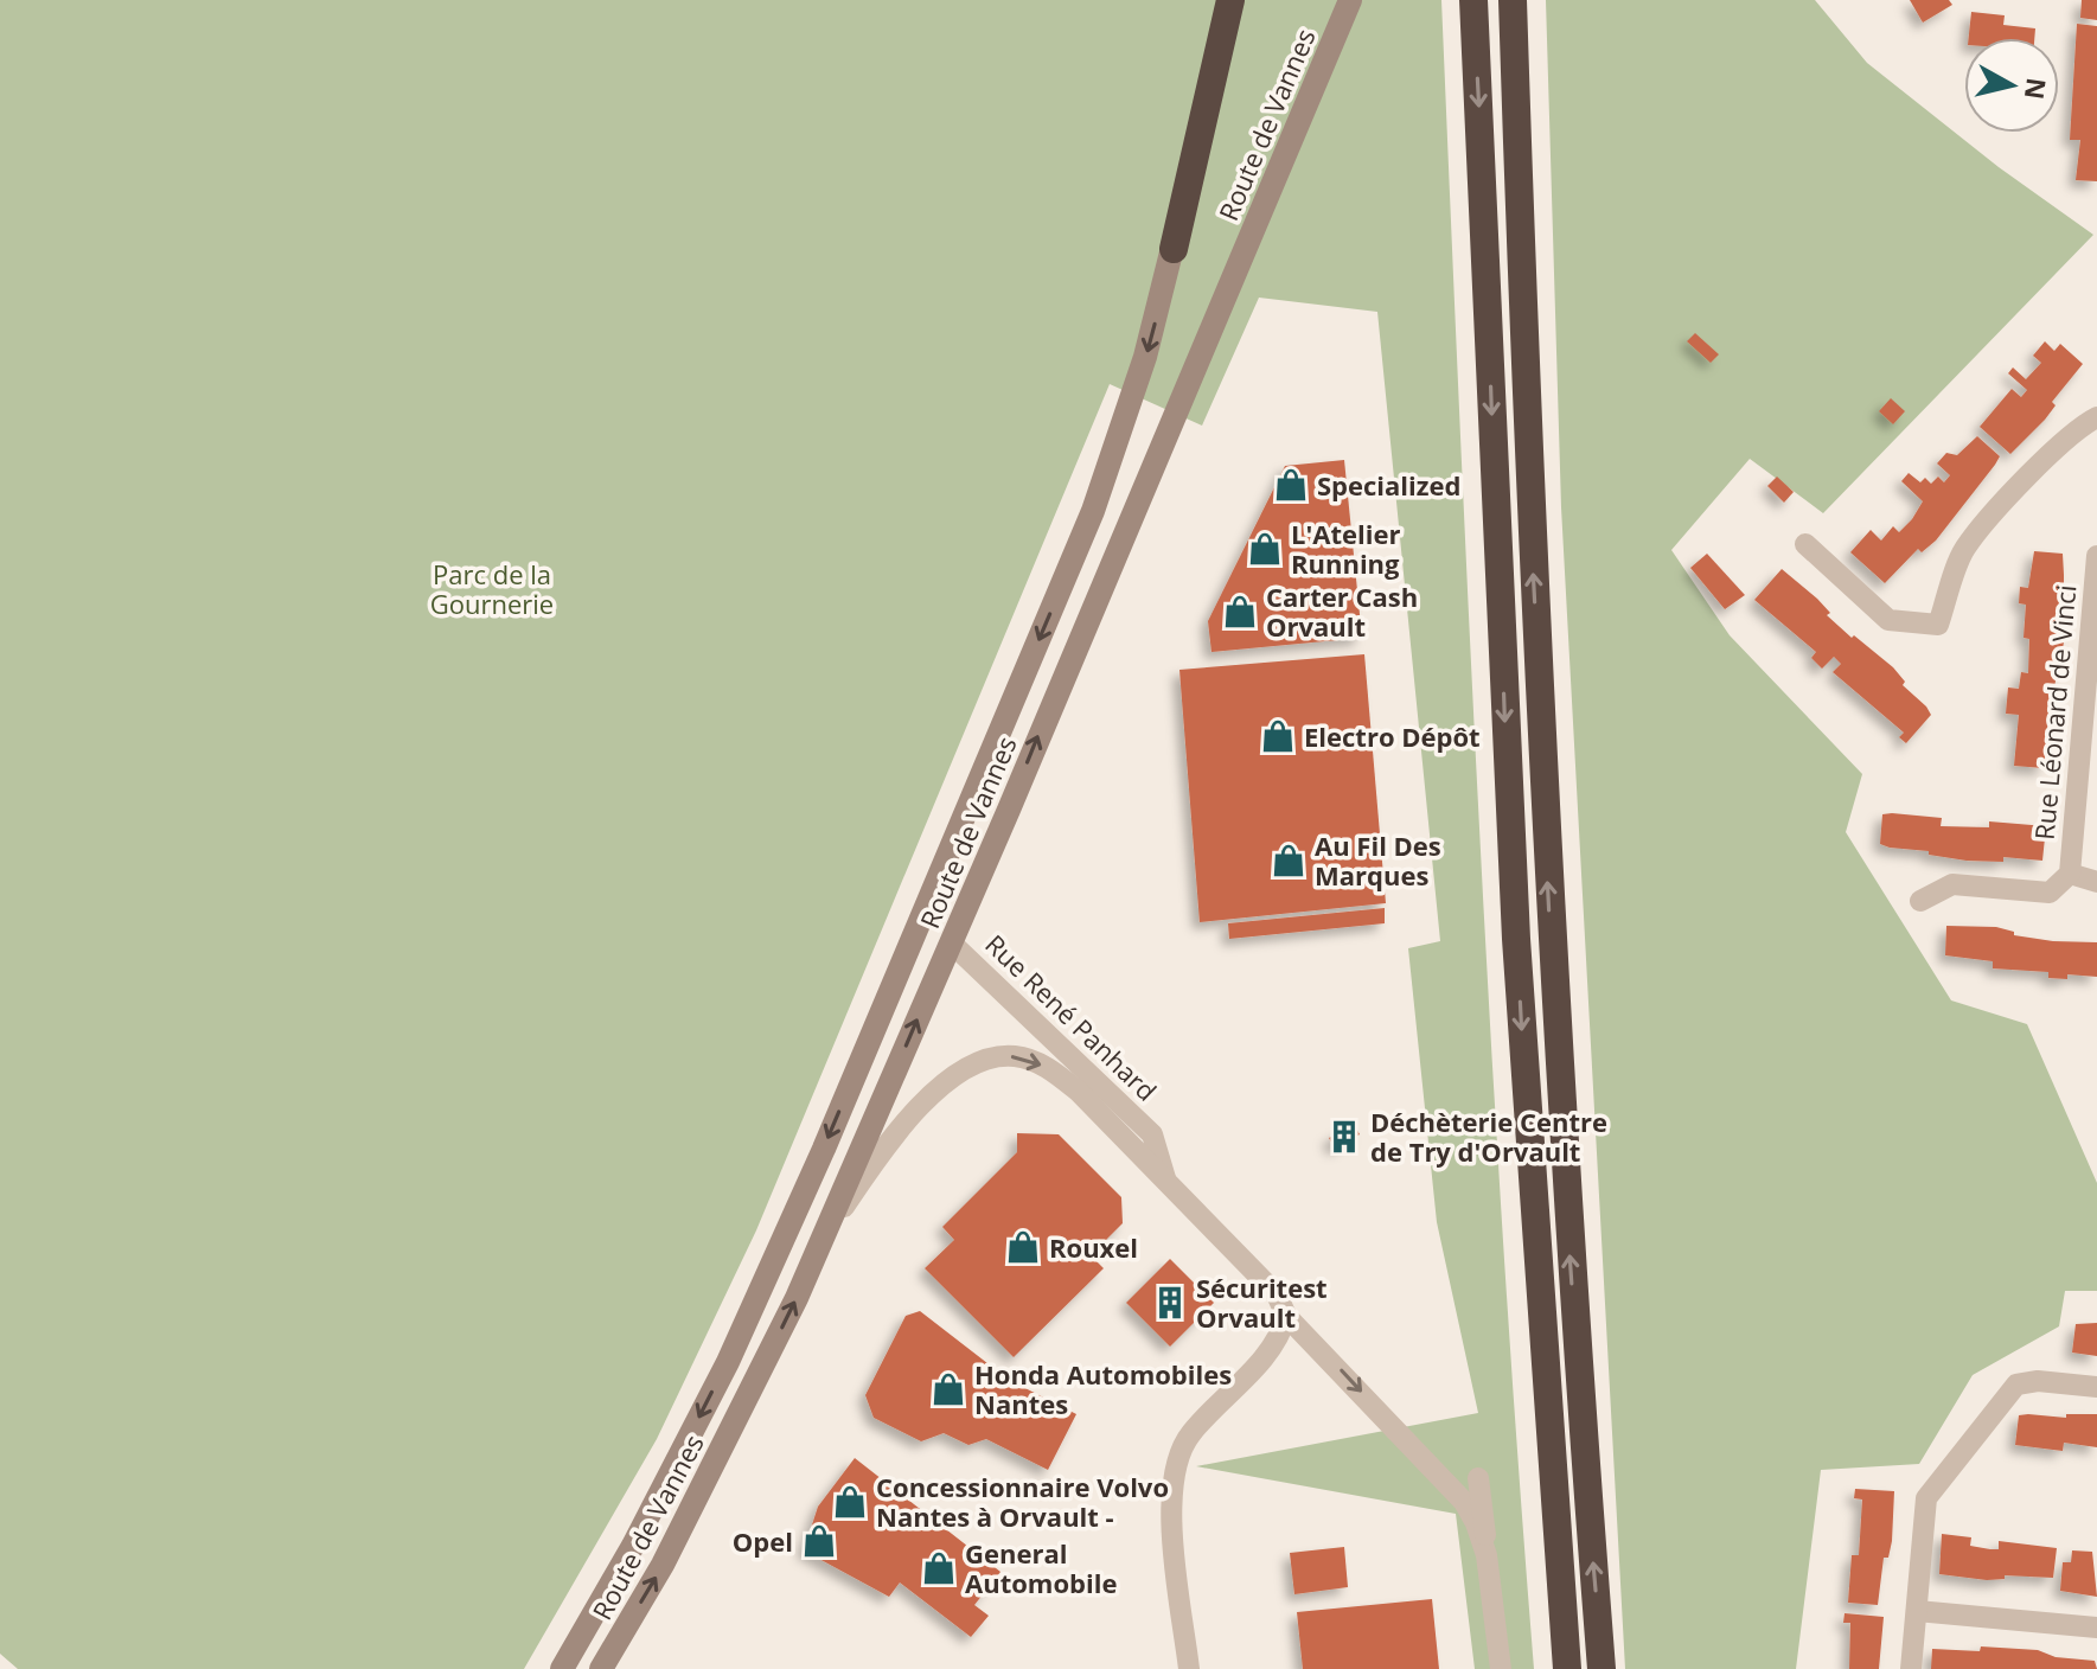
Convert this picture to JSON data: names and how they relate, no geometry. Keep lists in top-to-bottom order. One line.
{"streets":{"main road":["Route de Vannes"],"street":["Rue Léonard de Vinci","Rue René Panhard"]},"crossings":[["Route de Vannes","Rue René Panhard"]],"parks":["Parc de la Gournerie"],"places":{"shop":["Specialized","L'Atelier Running","Carter Cash Orvault","Electro Dépôt","Au Fil Des Marques","Rouxel","Honda Automobiles Nantes","Concessionnaire Volvo Nantes à Orvault -","Opel","General Automobile"],"building":["Déchèterie Centre de Try d'Orvault","Sécuritest Orvault"]},"north":"right"}
